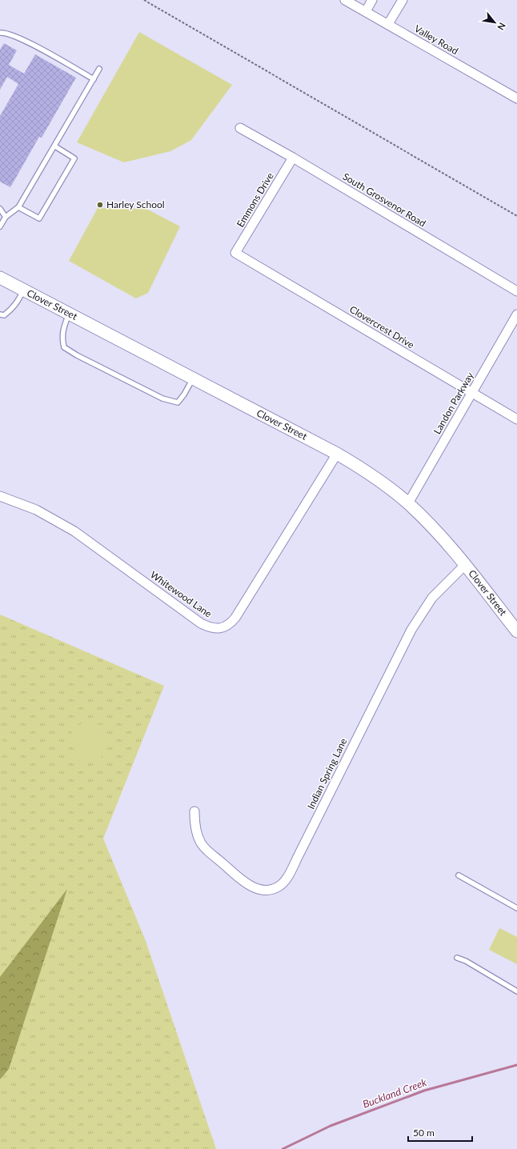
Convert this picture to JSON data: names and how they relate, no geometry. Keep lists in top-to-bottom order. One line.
{"streets":{"main road":["Clover Street"],"street":["Valley Road","Emmons Drive","South Grosvenor Road","Clovercrest Drive","Landon Parkway","Whitewood Lane","Indian Spring Lane"]},"crossings":[["Emmons Drive","South Grosvenor Road"],["Emmons Drive","Clovercrest Drive"],["Clover Street","Landon Parkway"],["Clover Street","Whitewood Lane"],["Clover Street","Indian Spring Lane"],["Clovercrest Drive","Landon Parkway"]],"water":["Buckland Creek"],"places":["Harley School"],"scale_bar":"50 m","north":"bottom right"}
